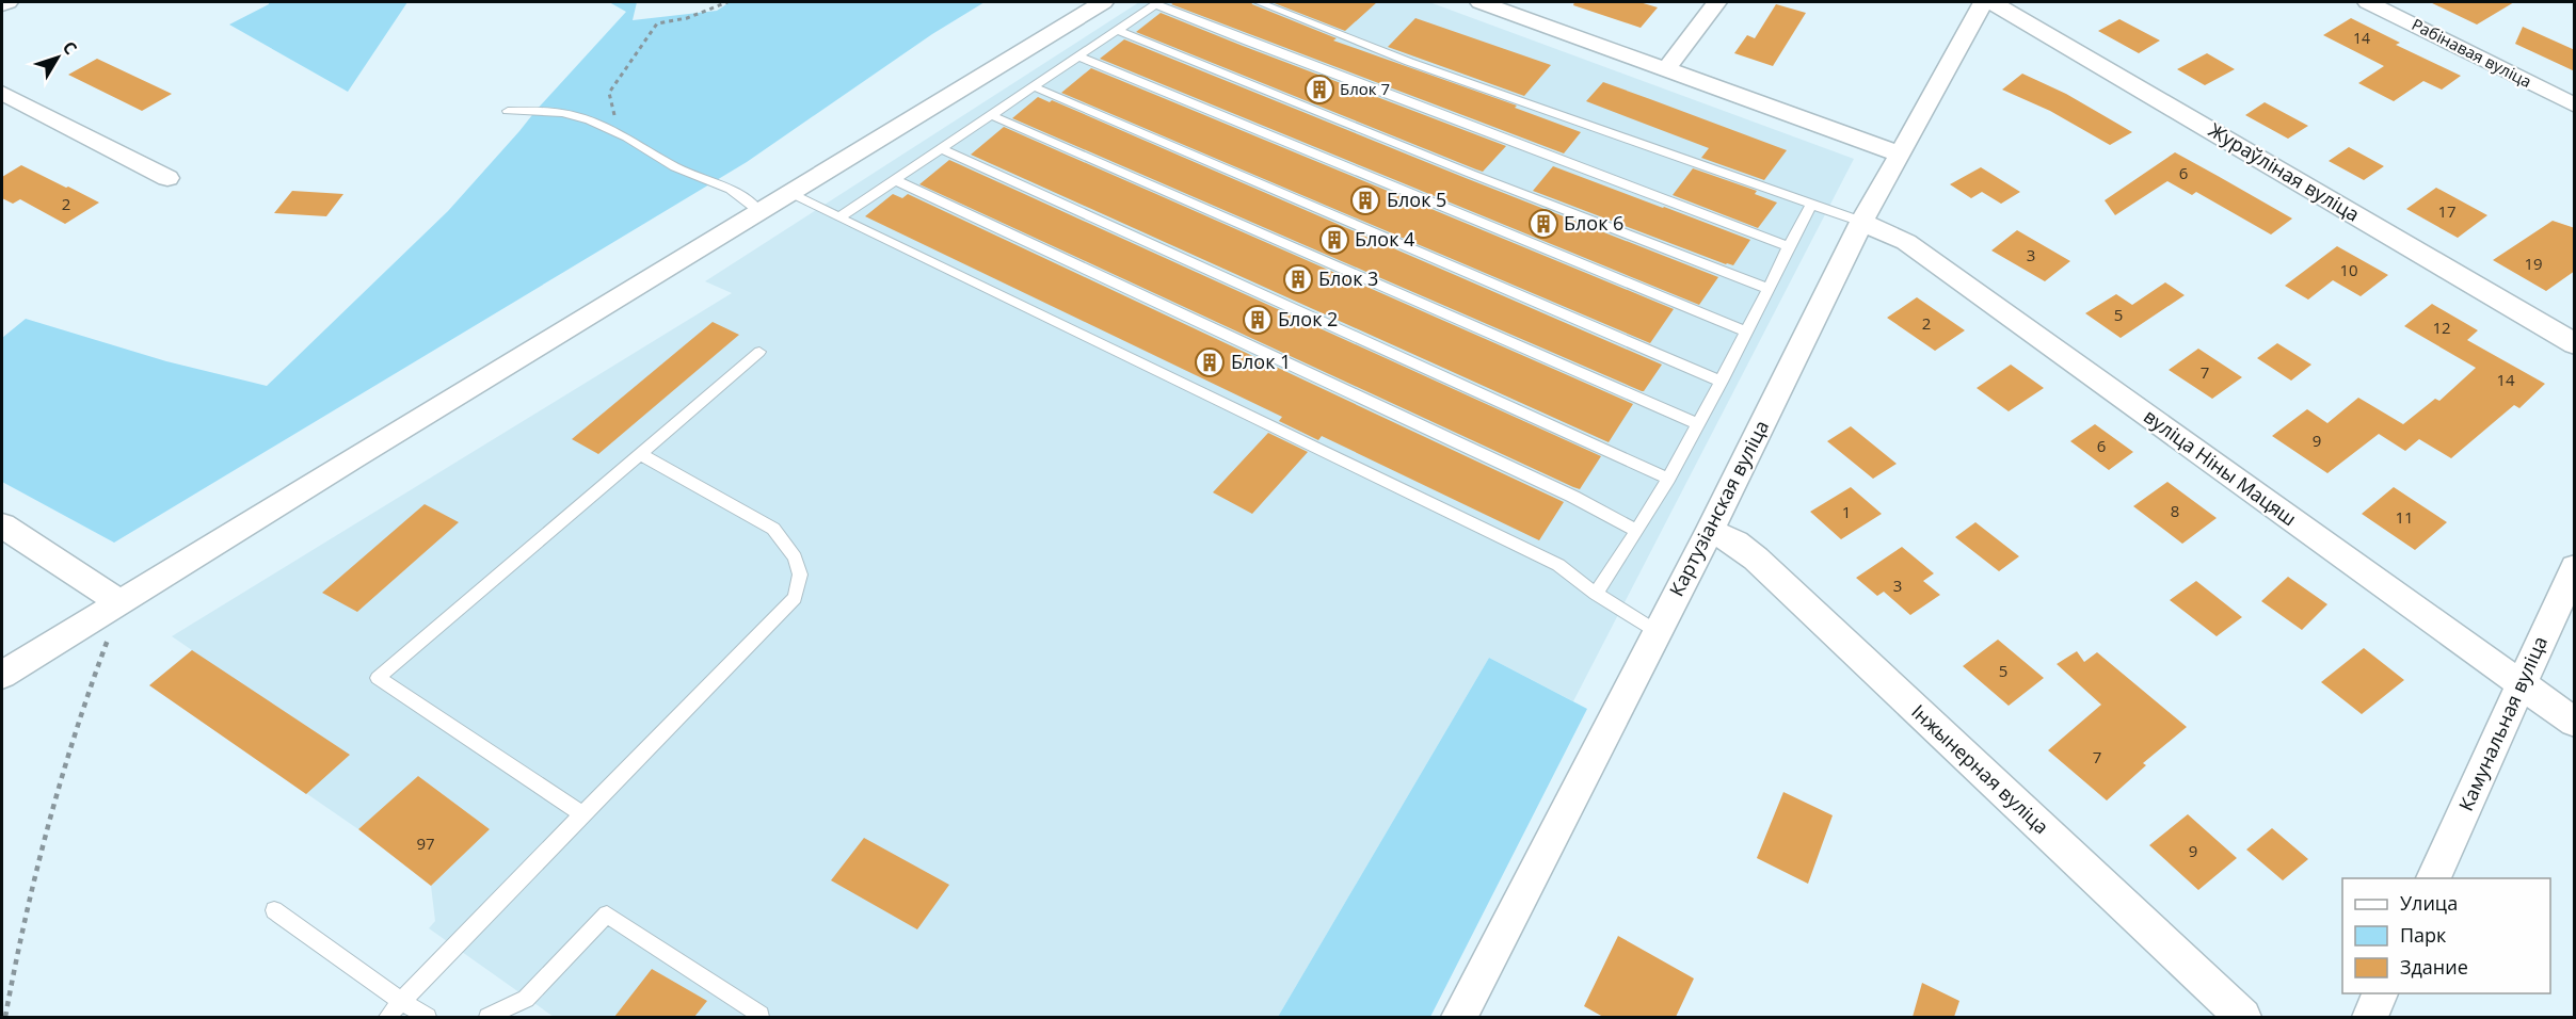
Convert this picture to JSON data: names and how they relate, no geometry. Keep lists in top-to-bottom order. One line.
{"streets":{"street":["Рабінавая вуліца","Жураўліная вуліца","вуліца Ніны Мацяш","Картузіанская вуліца","Камунальная вуліца","Інжынерная вуліца"]},"crossings":[["вуліца Ніны Мацяш","Картузіанская вуліца"],["вуліца Ніны Мацяш","Камунальная вуліца"],["Картузіанская вуліца","Інжынерная вуліца"]],"places":{"building":["Блок 7","Блок 5","Блок 6","Блок 4","Блок 3","Блок 2","Блок 1"]},"house_numbers":["14","6","2","17","3","19","10","5","2","12","7","14","9","6","8","1","11","3","5","7","97","9"],"legend":["Улица","Парк","Здание"],"north":"top right"}
